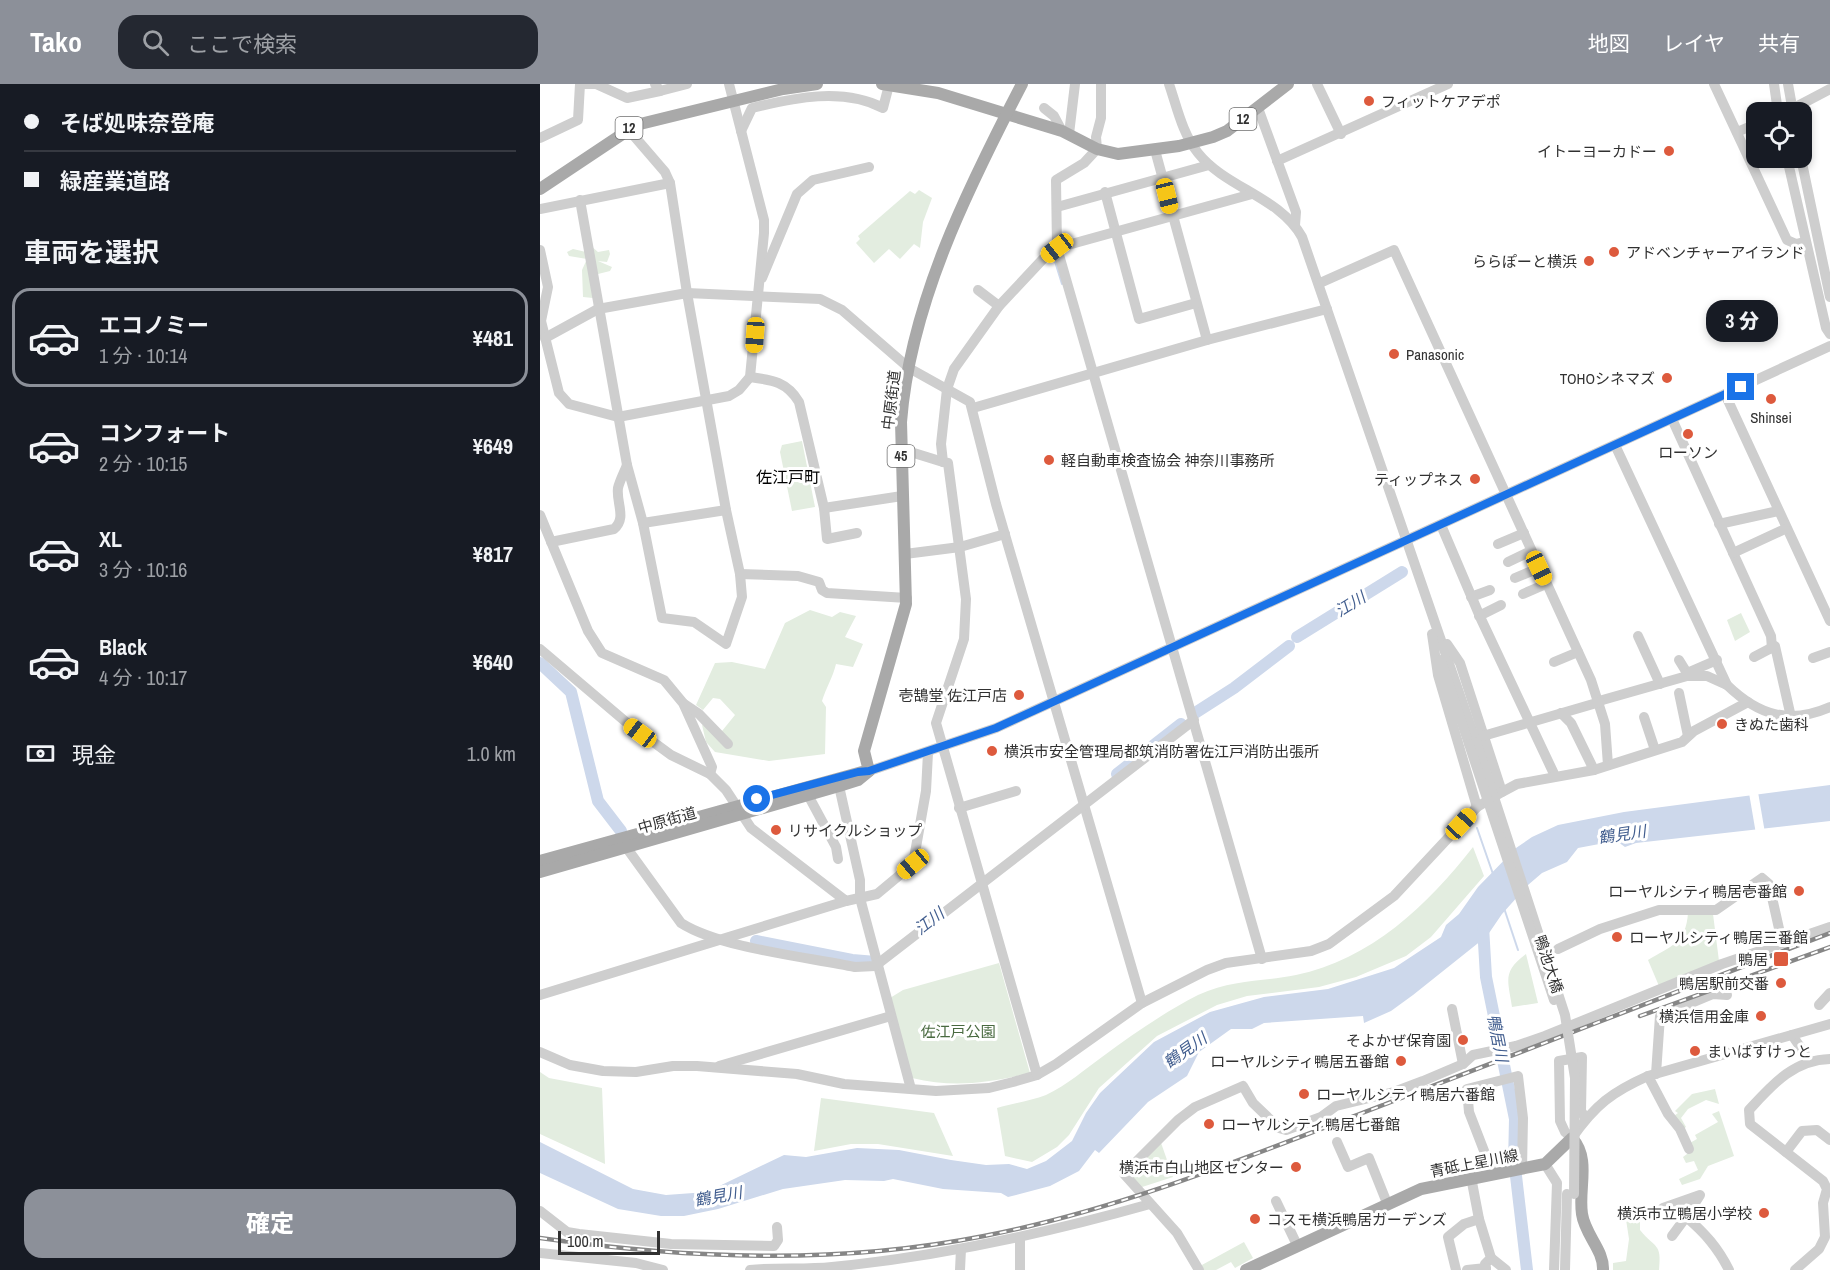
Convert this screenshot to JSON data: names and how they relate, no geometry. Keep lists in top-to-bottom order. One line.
{"streets":{"main road":["12","中原街道","45","青砥上星川線"],"street":["鴨池大橋"]},"crossings":[["12","中原街道"]],"districts":["佐江戸町"],"water":["江川","鶴見川","鴨居川"],"parks":["佐江戸公園"],"places":{"other":["フィットケアデポ","イトーヨーカドー","アドベンチャーアイランド","ららぽーと横浜","Panasonic","TOHOシネマズ","Shinsei","ローソン","軽自動車検査協会 神奈川事務所","ティップネス","壱鵠堂 佐江戸店","きぬた歯科","横浜市安全管理局都筑消防署佐江戸消防出張所","リサイクルショップ","ローヤルシティ鴨居壱番館","ローヤルシティ鴨居三番館","鴨居駅前交番","横浜信用金庫","そよかぜ保育園","まいばすけっと","ローヤルシティ鴨居五番館","ローヤルシティ鴨居六番館","ローヤルシティ鴨居七番館","横浜市白山地区センター","横浜市立鴨居小学校","コスモ横浜鴨居ガーデンズ"],"transit":["鴨居"]},"scale_bar":"100 m","page":{"header":"Tako","search":"ここで検索","nav":["地図","レイヤ","共有"],"banner":["そば処味奈登庵","緑産業道路"],"heading":"車両を選択","list":[{"name":"エコノミー","note":"1 分 · 10:14","value":"¥481"},{"name":"コンフォート","note":"2 分 · 10:15","value":"¥649"},{"name":"XL","note":"3 分 · 10:16","value":"¥817"},{"name":"Black","note":"4 分 · 10:17","value":"¥640"}],"bubble":"3 分","pay":["現金","1.0 km"],"buttons":"確定","scale":"100 m"}}
